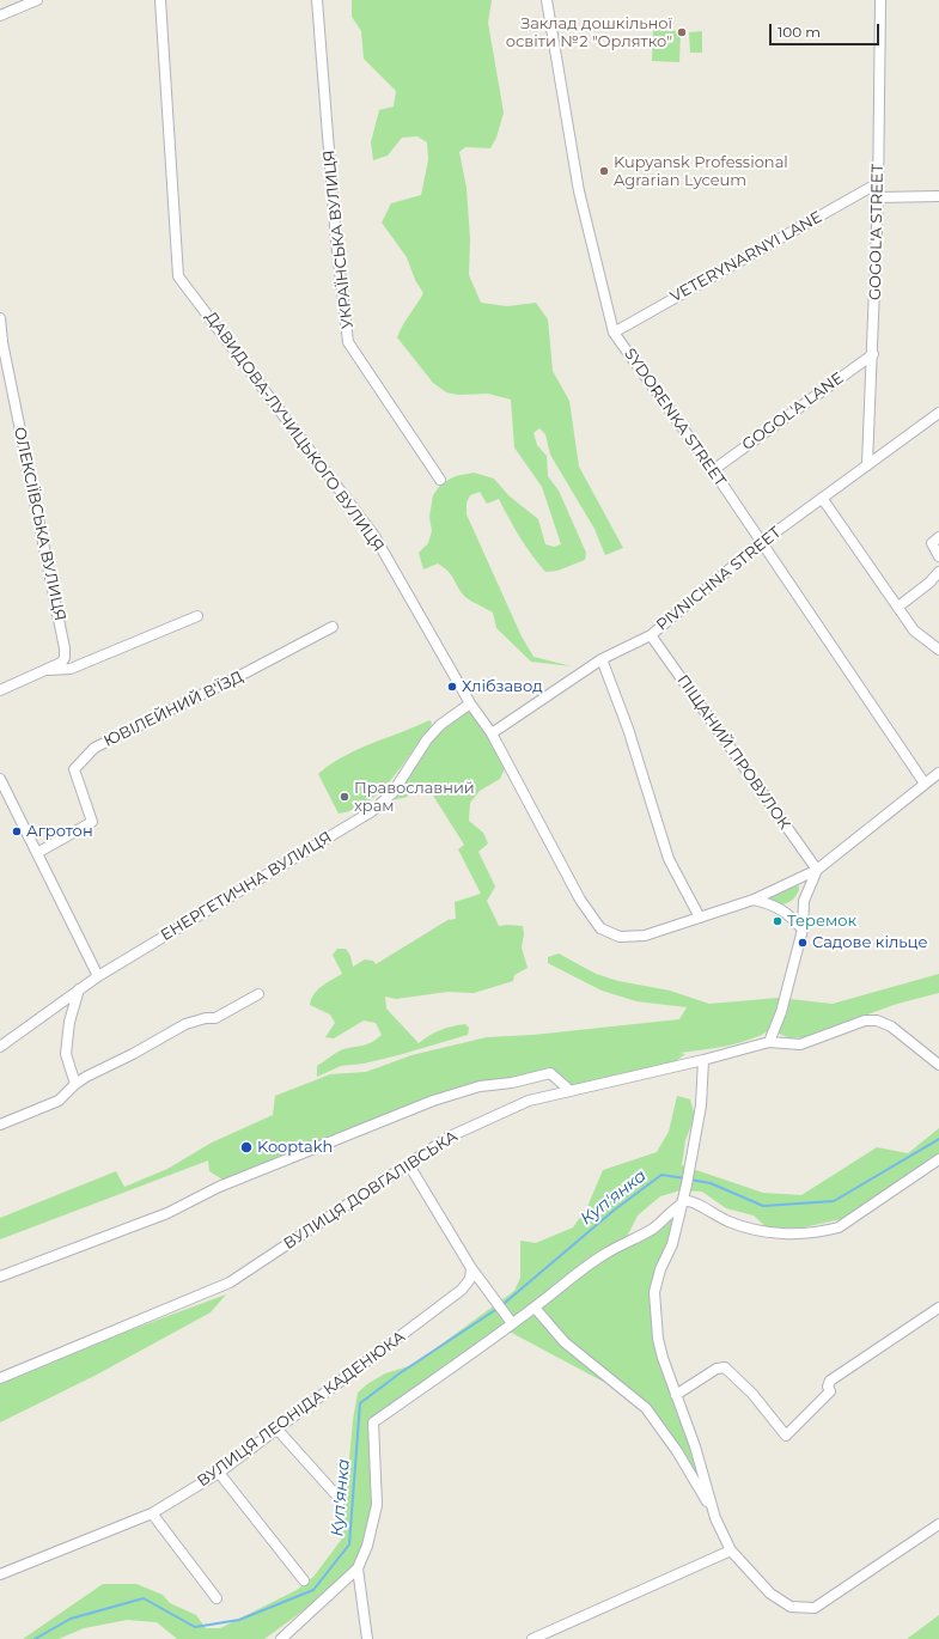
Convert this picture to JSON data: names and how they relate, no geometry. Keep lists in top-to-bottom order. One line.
{"streets":{"street":["GOGOL'A STREET","УКРАЇНСЬКА ВУЛИЦЯ","VETERYNARNYI LANE","GOGOL'A LANE","SYDORENKA STREET","ДАВИДОВА-ЛУЧИЦЬКОГО ВУЛИЦЯ","ОЛЕКСІЇВСЬКА ВУЛИЦЯ","PIVNICHNA STREET","ЮВІЛЕЙНИЙ В'ЇЗД","ПІЩАНИЙ ПРОВУЛОК","ЕНЕРГЕТИЧНА ВУЛИЦЯ","ВУЛИЦЯ ДОВГАЛІВСЬКА","ВУЛИЦЯ ЛЕОНІДА КАДЕНЮКА"]},"crossings":[["GOGOL'A STREET","VETERYNARNYI LANE"],["GOGOL'A STREET","GOGOL'A LANE"],["GOGOL'A STREET","PIVNICHNA STREET"],["VETERYNARNYI LANE","SYDORENKA STREET"],["GOGOL'A LANE","SYDORENKA STREET"],["SYDORENKA STREET","PIVNICHNA STREET"],["ДАВИДОВА-ЛУЧИЦЬКОГО ВУЛИЦЯ","PIVNICHNA STREET"],["ДАВИДОВА-ЛУЧИЦЬКОГО ВУЛИЦЯ","ЕНЕРГЕТИЧНА ВУЛИЦЯ"],["PIVNICHNA STREET","ПІЩАНИЙ ПРОВУЛОК"]],"water":["Куп'янка"],"places":["Заклад дошкільної освіти №2 \"Орлятко\"","Kupyansk Professional Agrarian Lyceum","Хлібзавод","Православний храм","Агротон","Теремок","Садове кільце","Kooptakh"],"scale_bar":"100 m"}
